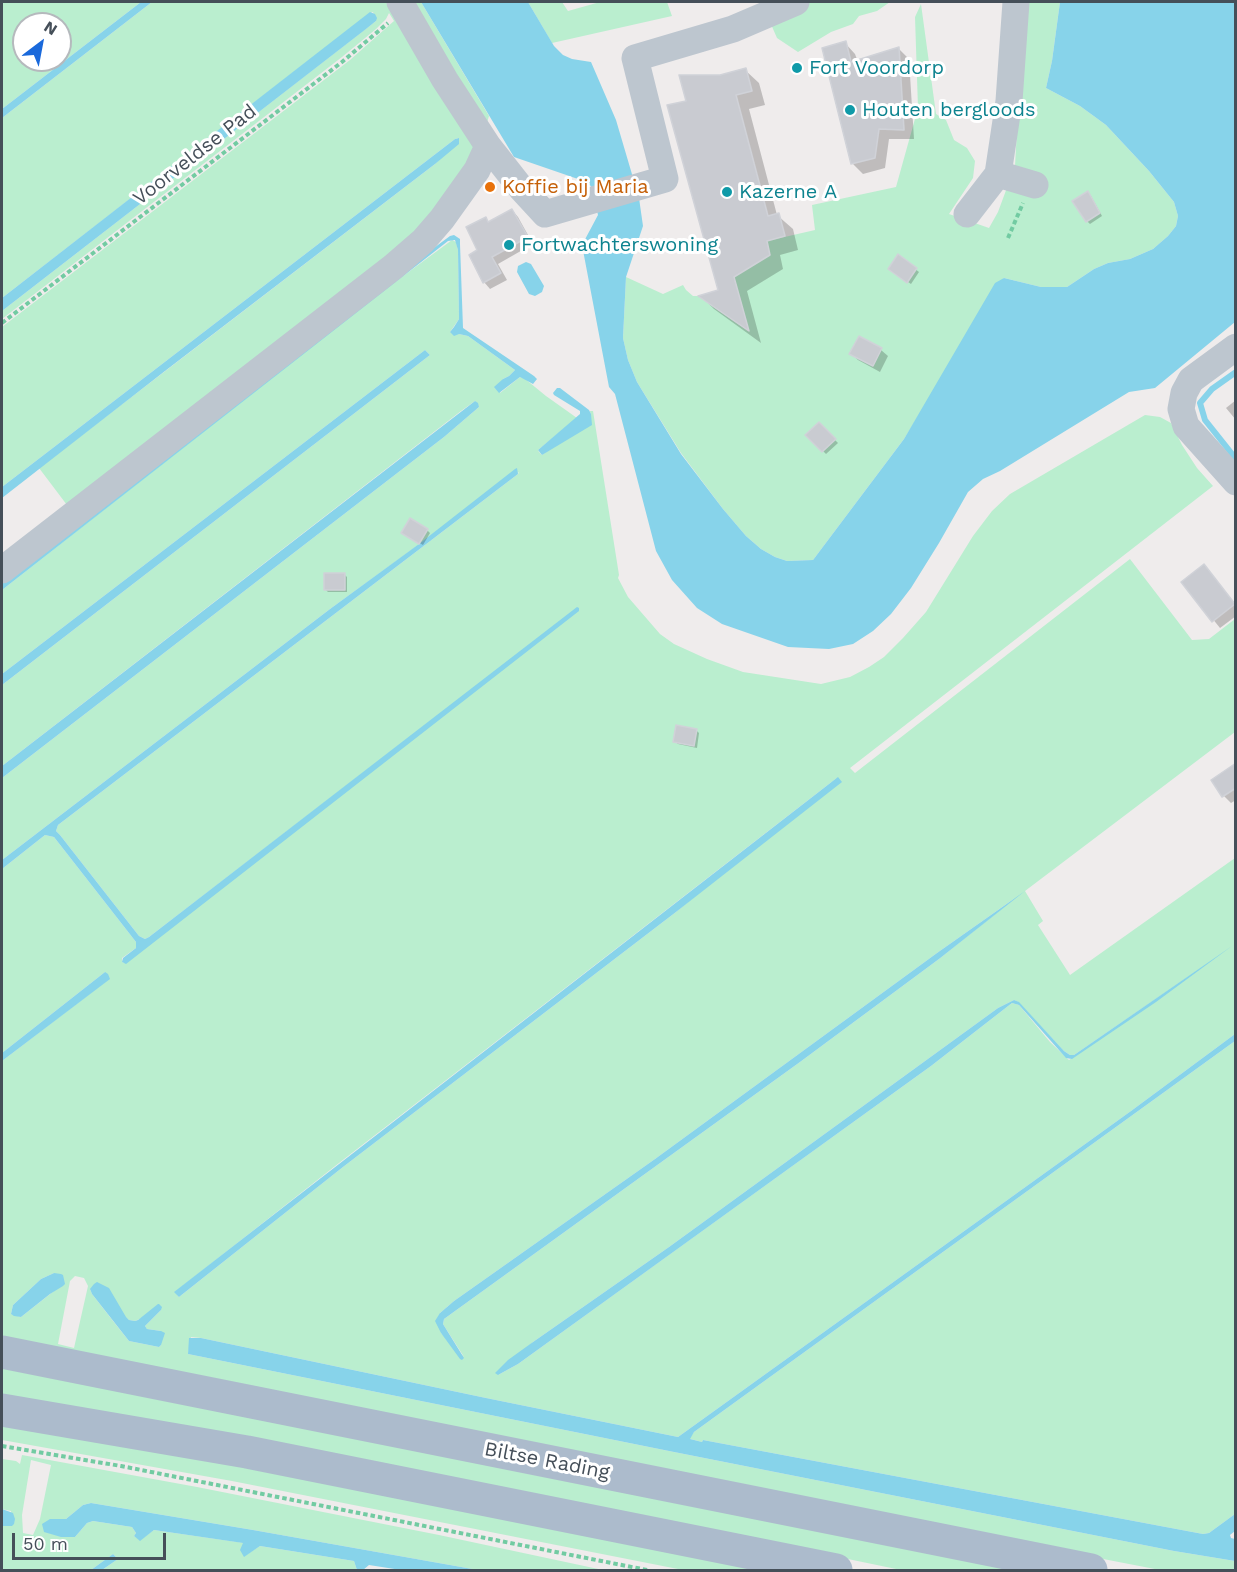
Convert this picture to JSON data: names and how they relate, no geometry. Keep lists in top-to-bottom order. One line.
{"streets":{"main road":["Biltse Rading"],"path":["Voorveldse Pad"]},"places":["Fort Voordorp","Houten bergloods","Koffie bij Maria","Kazerne A","Fortwachterswoning"],"scale_bar":"50 m","north":"top right"}
